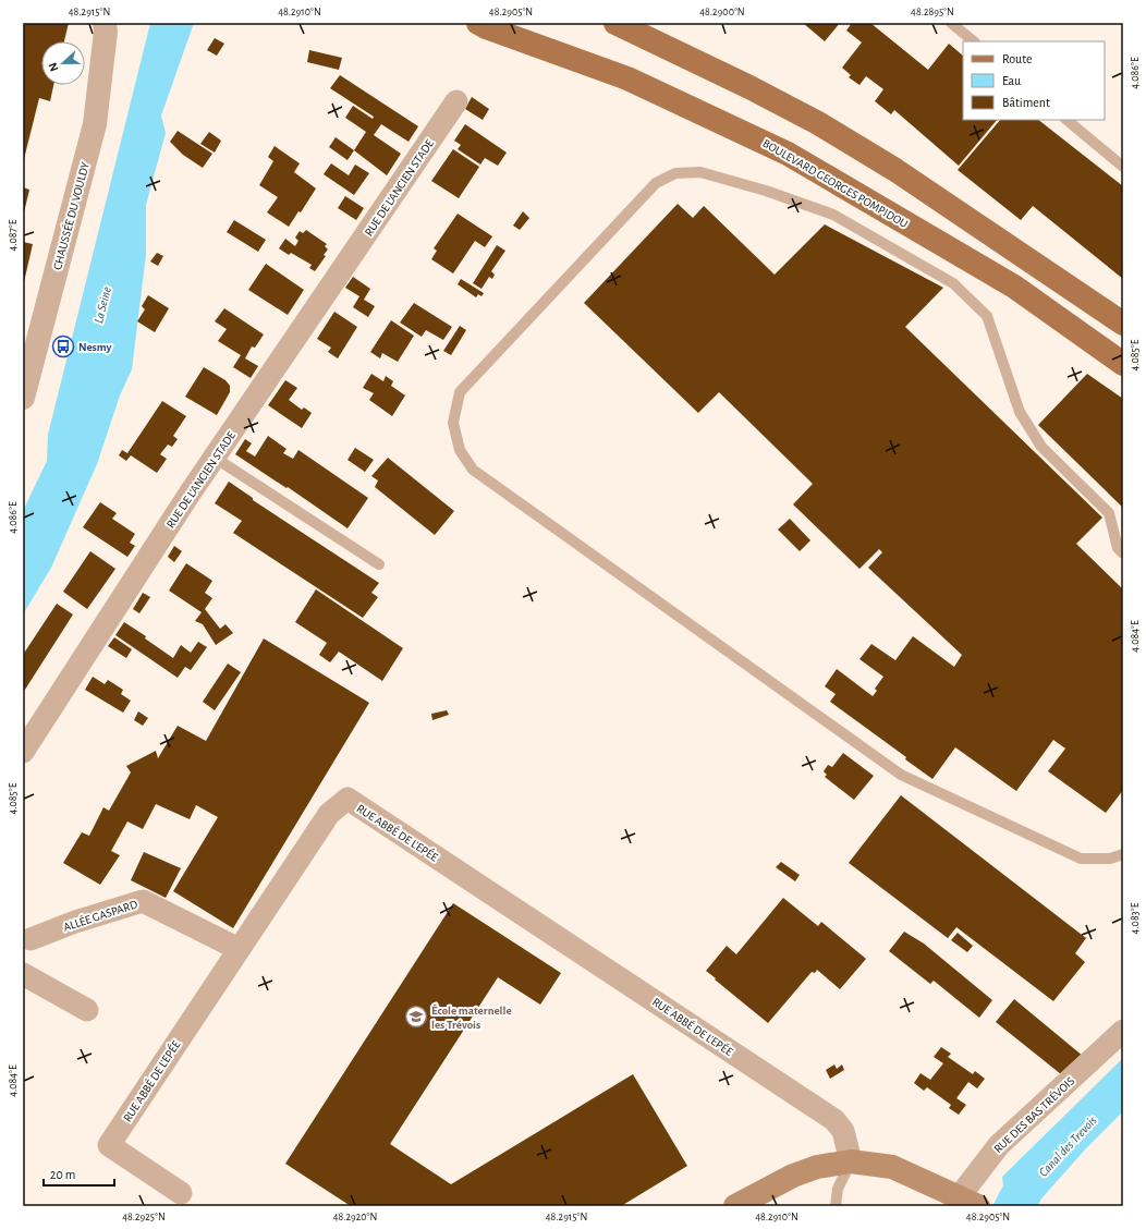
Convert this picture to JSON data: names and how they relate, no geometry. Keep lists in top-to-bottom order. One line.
{"streets":{"main road":["BOULEVARD GEORGES POMPIDOU"],"street":["RUE DE L'ANCIEN STADE","CHAUSSÉE DU VOULDY","RUE ABBÉ DE L'EPÉE","ALLÉE GASPARD","RUE DES BAS TRÉVOIS"]},"crossings":[["RUE ABBÉ DE L'EPÉE","ALLÉE GASPARD"]],"water":["La Seine","Canal des Trevois"],"places":{"bus stop":["Nesmy"],"school or university":["École maternelle les Trévois"]},"legend":["Route","Eau","Bâtiment"],"scale_bar":"20 m","north":"left","coordinates":["48.2915°N","48.2910°N","48.2905°N","48.2900°N","48.2895°N","4.086°E","4.087°E","4.085°E","4.084°E","4.083°E","48.2925°N","48.2920°N"]}
